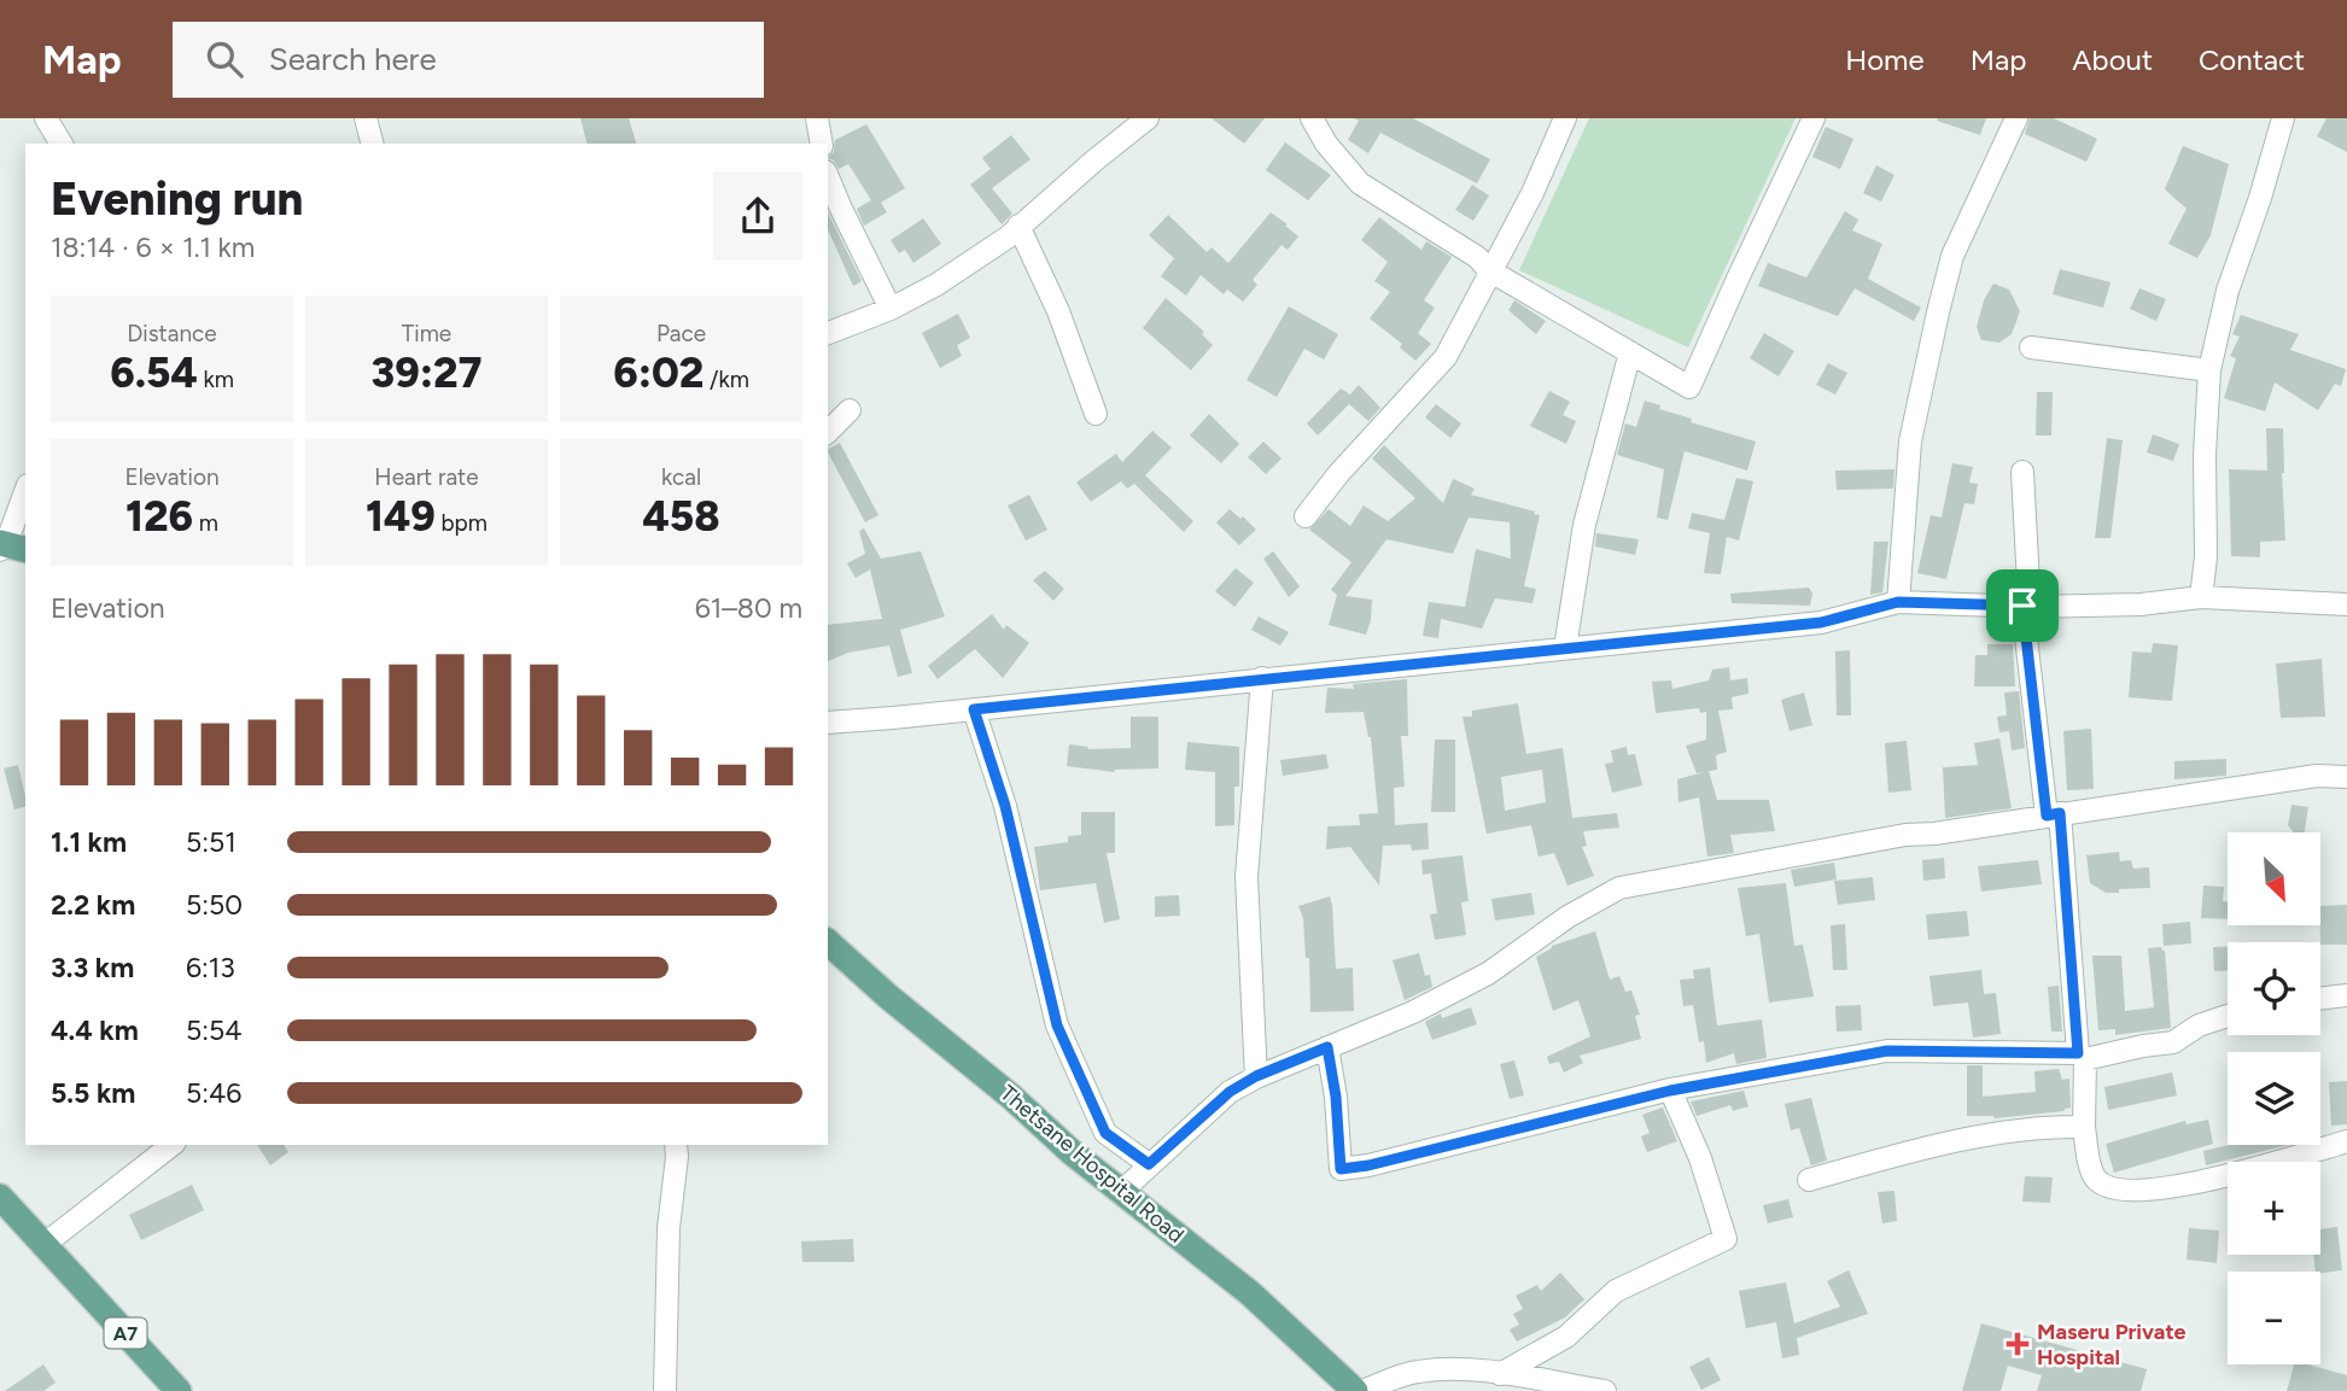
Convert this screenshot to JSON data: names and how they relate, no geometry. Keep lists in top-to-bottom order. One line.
{"streets":{"main road":["Thetsane Hospital Road","A7"]},"places":{"health":["Maseru Private Hospital"]},"north":"bottom right","page":{"header":"Map","search":"Search here","nav":["Home","Map","About","Contact"],"heading":["Evening run","18:14 · 6 × 1.1 km"],"stats":[["Distance","6.54 km"],["Time","39:27"],["Pace","6:02 /km"],["Elevation","126 m"],["Heart rate","149 bpm"],["kcal","458"]],"chart":["Elevation","61–80 m"],"list":[{"name":"1.1 km","note":"5:51"},{"name":"2.2 km","note":"5:50"},{"name":"3.3 km","note":"6:13"},{"name":"4.4 km","note":"5:54"},{"name":"5.5 km","note":"5:46"}],"map_buttons":["+","−"]}}
